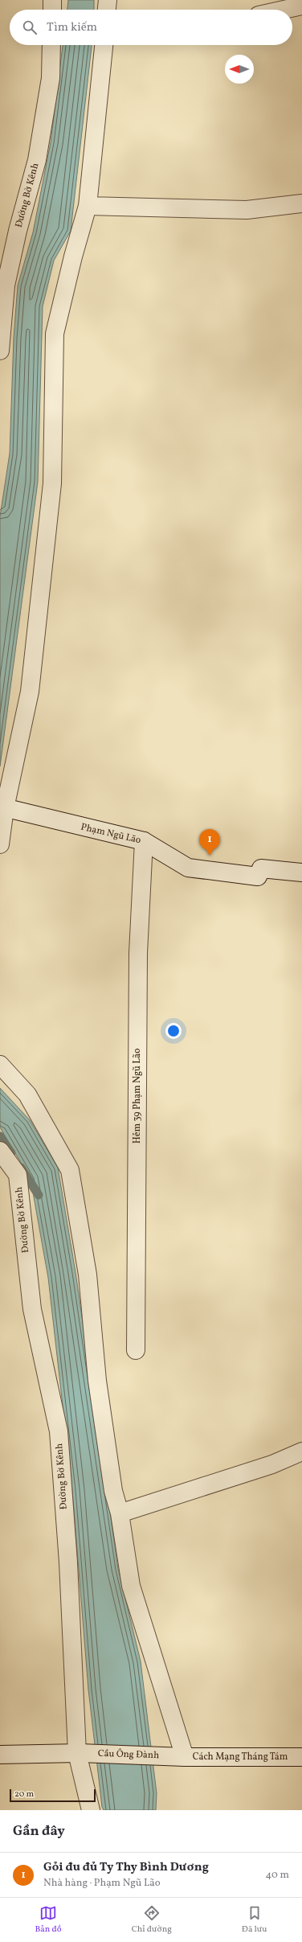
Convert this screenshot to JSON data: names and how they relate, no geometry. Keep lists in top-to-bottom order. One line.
{"streets":{"street":["Đường Bờ Kênh","Phạm Ngũ Lão","Hẻm 39 Phạm Ngũ Lão","Cầu Ông Đành","Cách Mạng Tháng Tám"]},"crossings":[["Đường Bờ Kênh","Cầu Ông Đành"],["Phạm Ngũ Lão","Hẻm 39 Phạm Ngũ Lão"],["Cầu Ông Đành","Cách Mạng Tháng Tám"]],"scale_bar":"20 m","north":"left","page":{"search":"Tìm kiếm","pins":"1","scale":"20 m","heading":"Gần đây","list":[{"mark":"1","name":"Gỏi đu đủ Ty Thy Bình Dương","note":"Nhà hàng · Phạm Ngũ Lão","value":"40 m"}],"nav":["Bản đồ","Chỉ đường","Đã lưu"]}}
